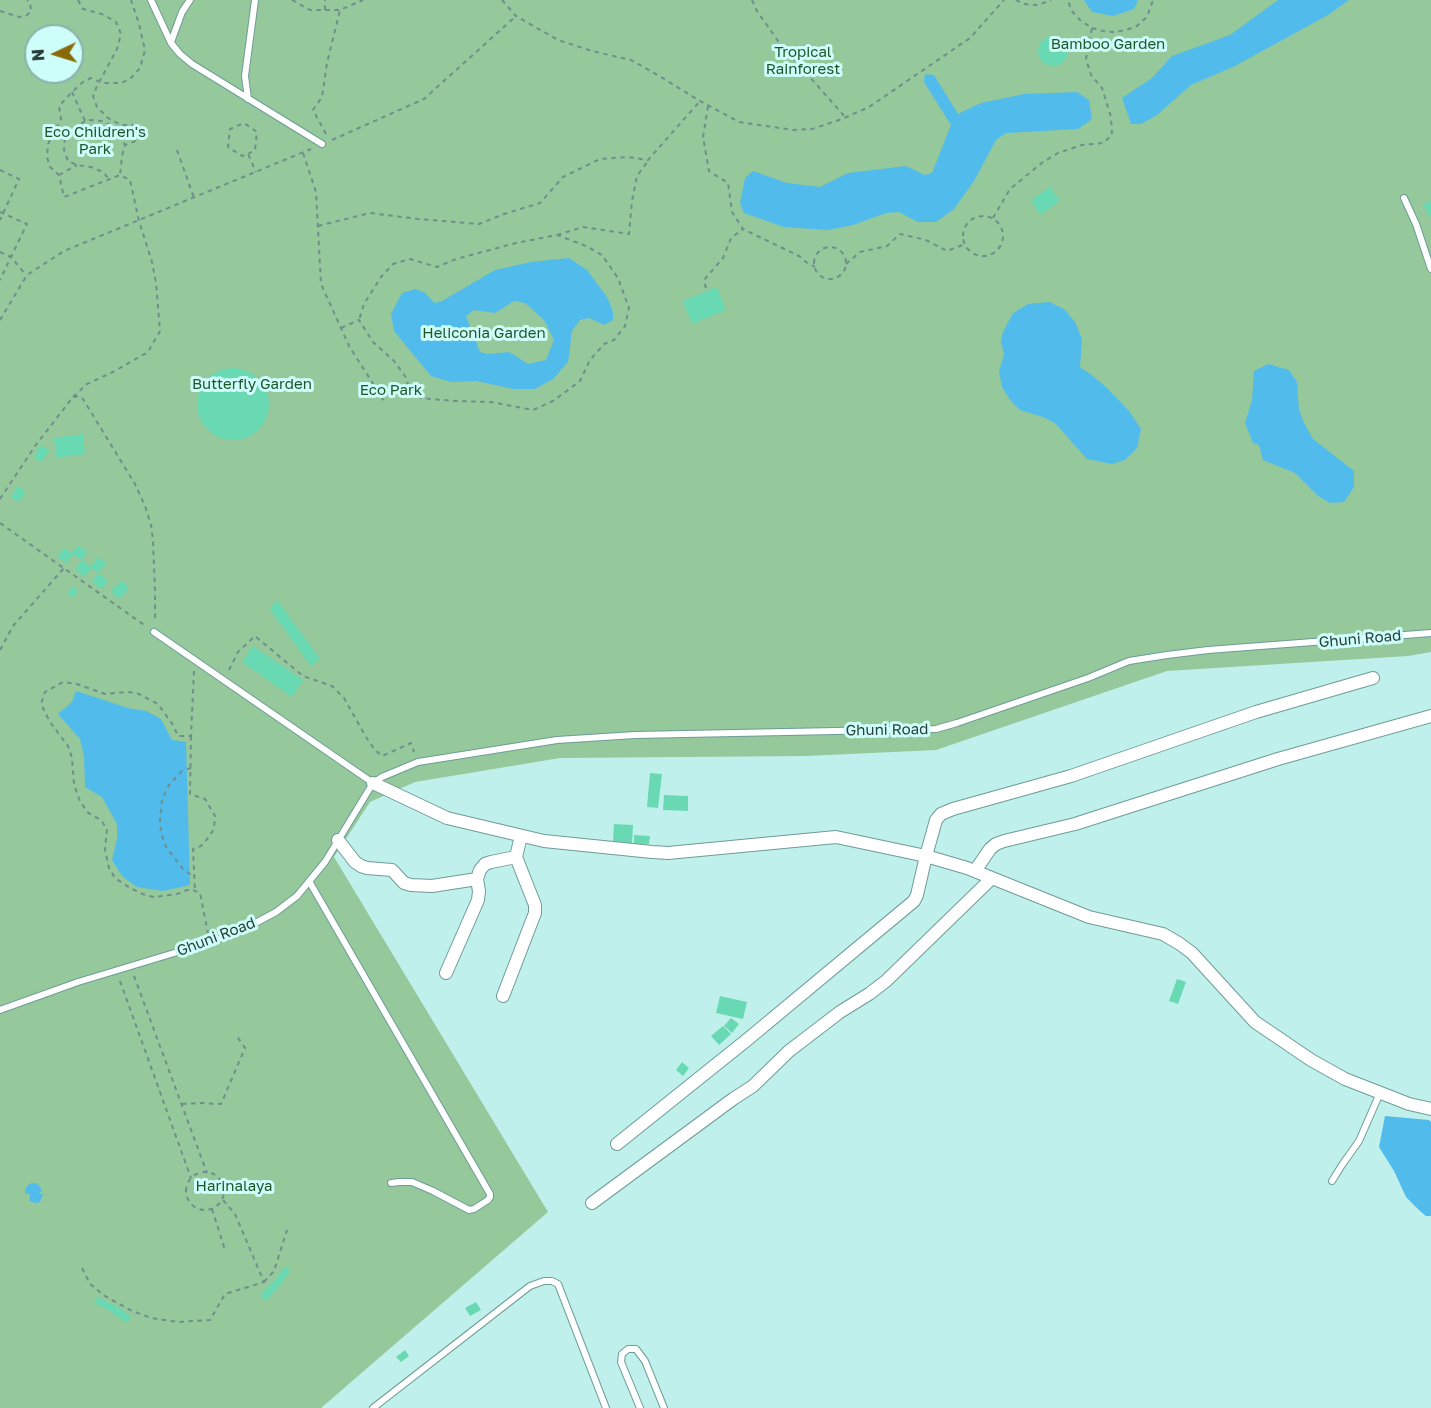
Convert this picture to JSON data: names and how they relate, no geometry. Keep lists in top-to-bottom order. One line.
{"streets":{"lane":["Ghuni Road"]},"parks":["Bamboo Garden","Tropical Rainforest","Eco Children's Park","Heliconia Garden","Butterfly Garden","Eco Park","Harinalaya"],"north":"left"}
